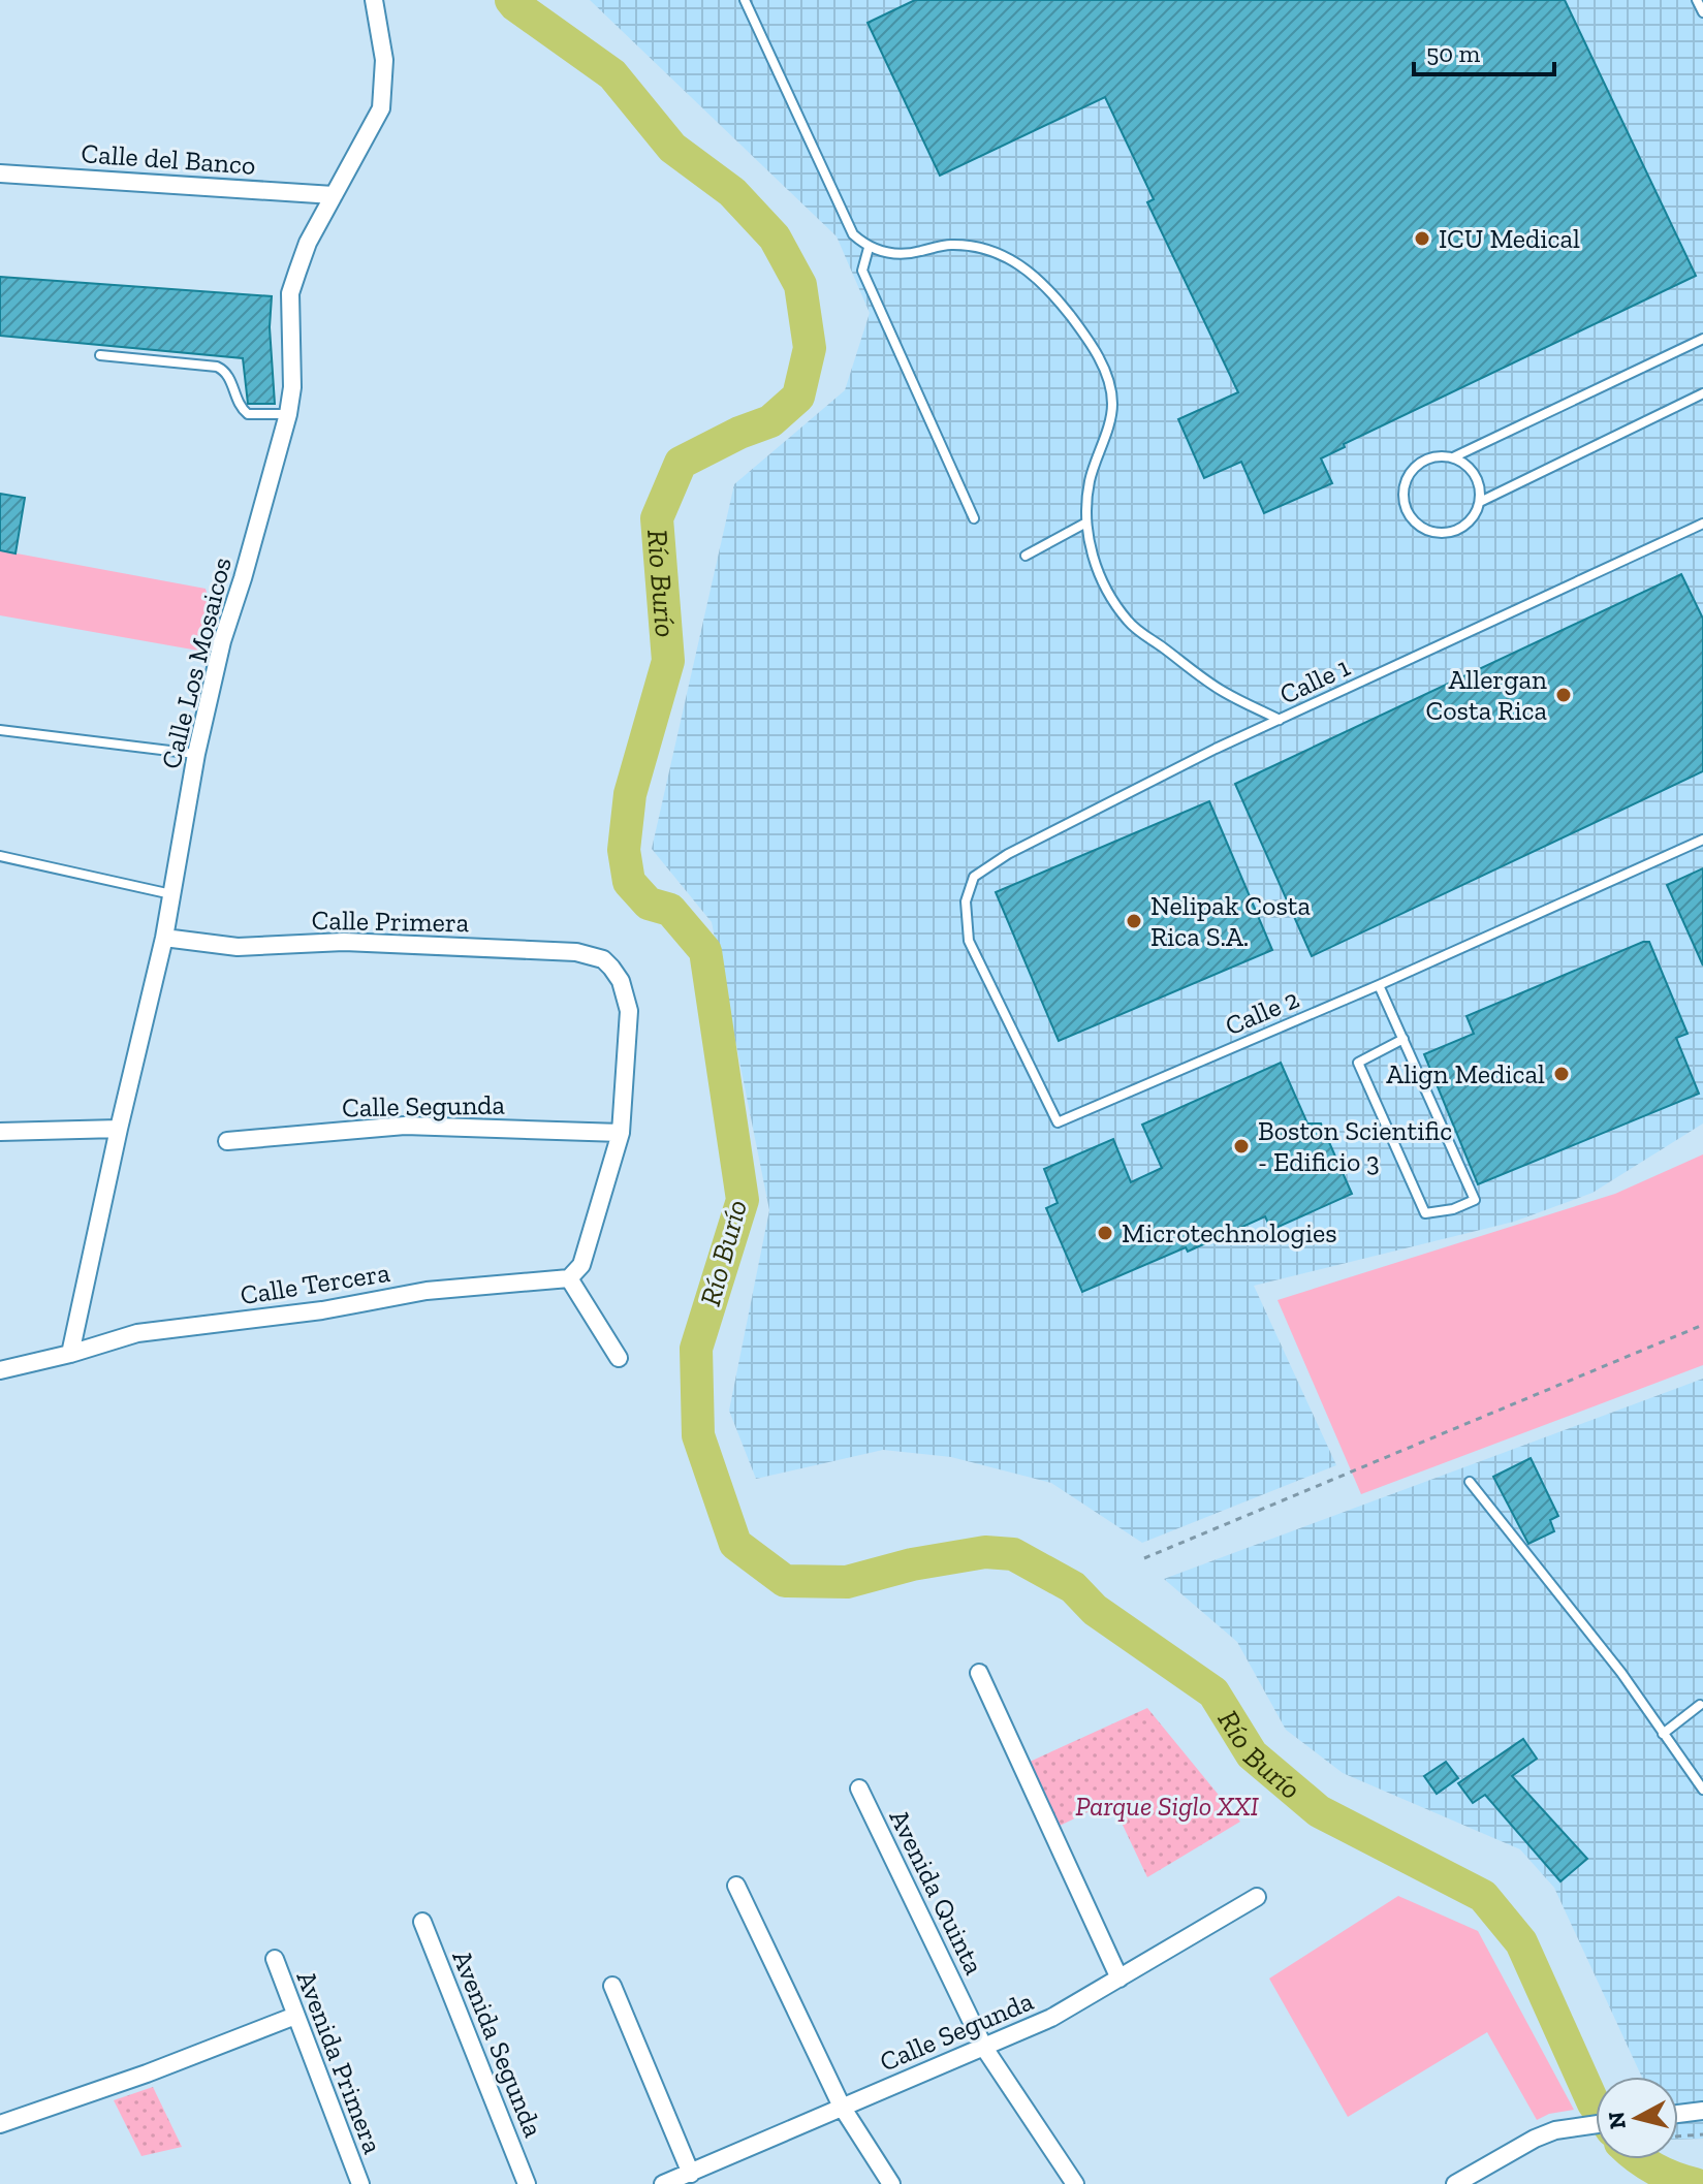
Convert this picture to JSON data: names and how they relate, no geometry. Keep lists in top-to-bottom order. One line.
{"streets":{"street":["Calle del Banco","Calle Los Mosaicos","Calle Primera","Calle Segunda","Calle Tercera","Avenida Quinta","Avenida Segunda","Avenida Primera"],"lane":["Calle 1","Calle 2"]},"crossings":[["Calle del Banco","Calle Los Mosaicos"],["Calle Los Mosaicos","Calle Primera"],["Calle Los Mosaicos","Calle Tercera"],["Calle 1","Calle 2"],["Calle Primera","Calle Segunda"],["Calle Segunda","Avenida Quinta"]],"water":["Río Burío"],"parks":["Parque Siglo XXI"],"places":["ICU Medical","Allergan Costa Rica","Nelipak Costa Rica S.A.","Align Medical","Boston Scientific - Edificio 3","Microtechnologies"],"scale_bar":"50 m","north":"left"}
